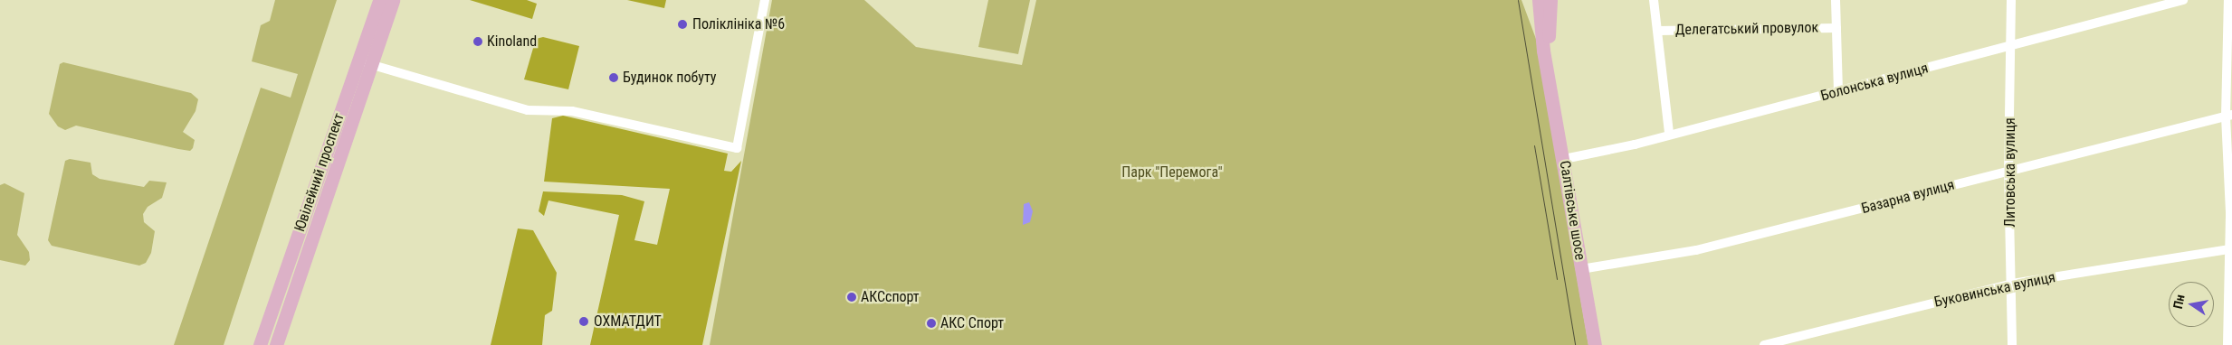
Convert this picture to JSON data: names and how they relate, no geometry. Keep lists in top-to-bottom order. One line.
{"streets":{"main road":["Ювілейний проспект","Салтівське шосе"],"street":["Делегатський провулок","Болонська вулиця","Литовська вулиця","Базарна вулиця","Буковинська вулиця"]},"crossings":[["Болонська вулиця","Литовська вулиця"],["Болонська вулиця","Салтівське шосе"],["Литовська вулиця","Базарна вулиця"],["Литовська вулиця","Буковинська вулиця"],["Базарна вулиця","Салтівське шосе"]],"parks":["Парк \"Перемога\""],"places":["Поліклініка №6","Kinoland","Будинок побуту","АКСспорт","ОХМАТДИТ","АКС Спорт"],"north":"left"}
